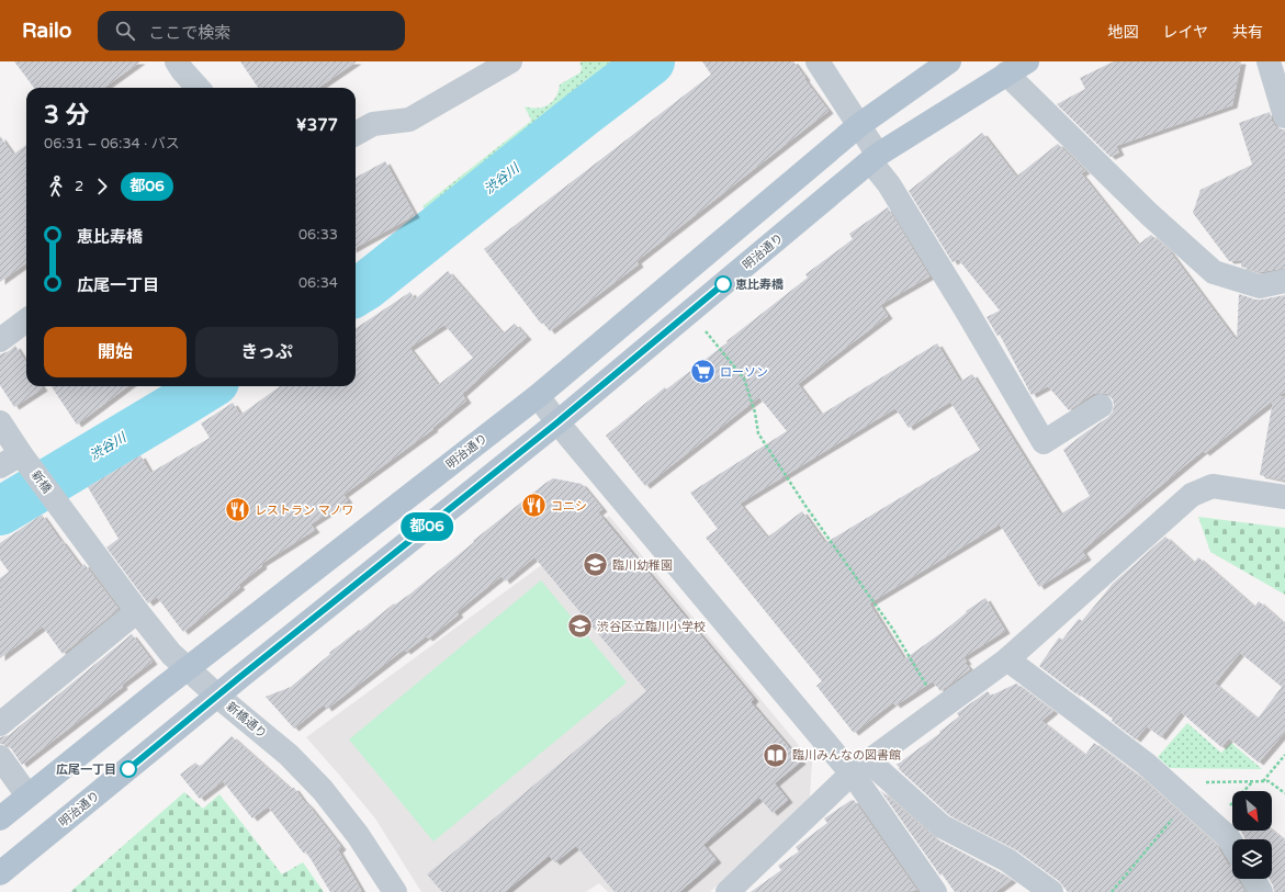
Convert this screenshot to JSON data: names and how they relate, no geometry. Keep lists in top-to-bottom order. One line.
{"streets":{"main road":["明治通り"],"street":["新橋","新橋通り"]},"crossings":[["明治通り","新橋通り"],["新橋","新橋通り"]],"water":["渋谷川"],"places":{"other":["恵比寿橋","広尾一丁目"],"supermarket":["ローソン"],"restaurant":["コニシ","レストラン マノワ"],"school or university":["臨川幼稚園","渋谷区立臨川小学校"],"library":["臨川みんなの図書館"]},"lines":["bus line 都06"],"north":"bottom right","page":{"header":"Railo","search":"ここで検索","nav":["地図","レイヤ","共有"],"on_map":"都06","heading":["3 分","06:31 – 06:34 · バス","¥377"],"legs":["2","都06"],"list":[{"name":"恵比寿橋","value":"06:33"},{"name":"広尾一丁目","value":"06:34"}],"buttons":["開始","きっぷ"]}}
